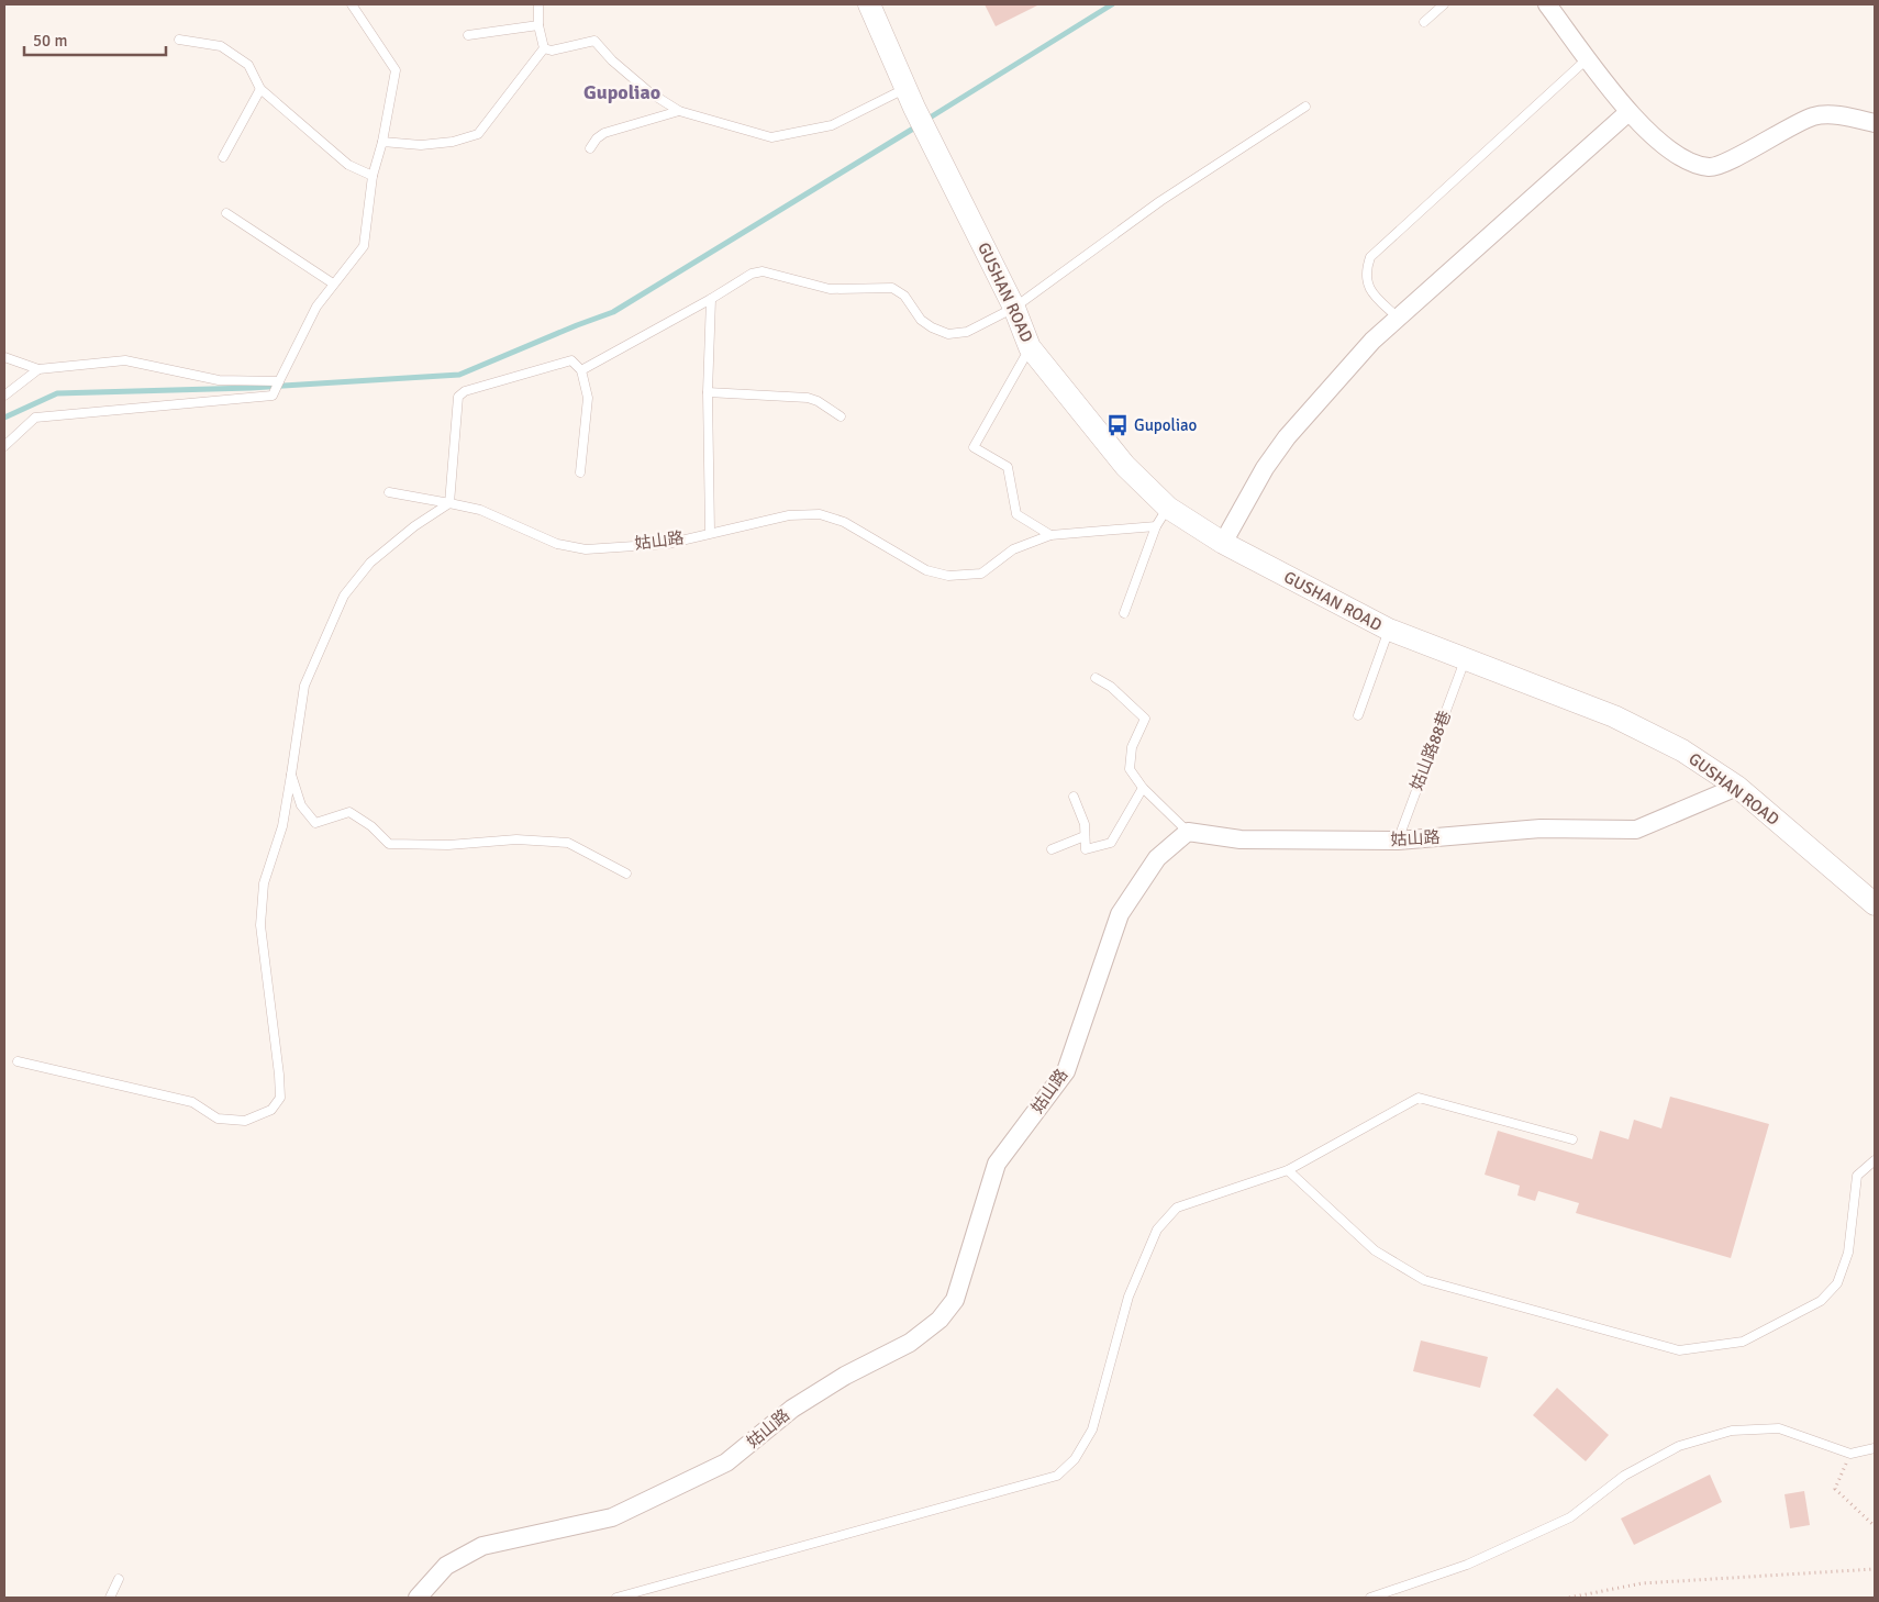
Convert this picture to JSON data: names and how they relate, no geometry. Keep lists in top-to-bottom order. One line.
{"streets":{"street":["GUSHAN ROAD","姑山路"],"lane":["姑山路88巷"]},"crossings":[["GUSHAN ROAD","姑山路"],["GUSHAN ROAD","姑山路88巷"],["姑山路","姑山路88巷"]],"districts":["Gupoliao"],"places":{"bus stop":["Gupoliao"]},"scale_bar":"50 m"}
